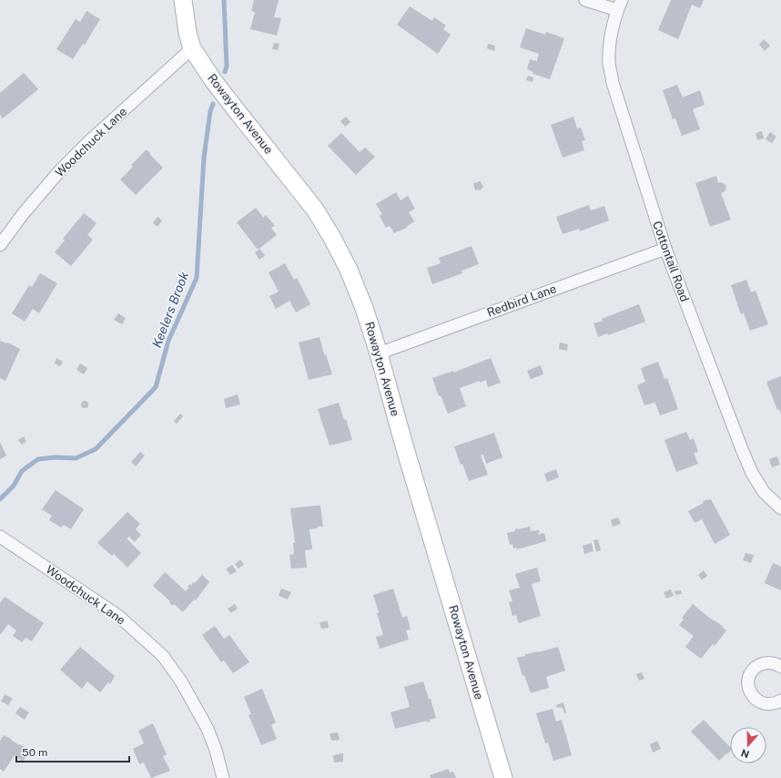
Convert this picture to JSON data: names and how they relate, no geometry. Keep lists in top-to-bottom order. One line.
{"streets":{"street":["Rowayton Avenue","Woodchuck Lane","Cottontail Road","Redbird Lane"]},"crossings":[["Rowayton Avenue","Woodchuck Lane"],["Rowayton Avenue","Redbird Lane"],["Cottontail Road","Redbird Lane"]],"water":["Keelers Brook"],"scale_bar":"50 m","north":"bottom"}
